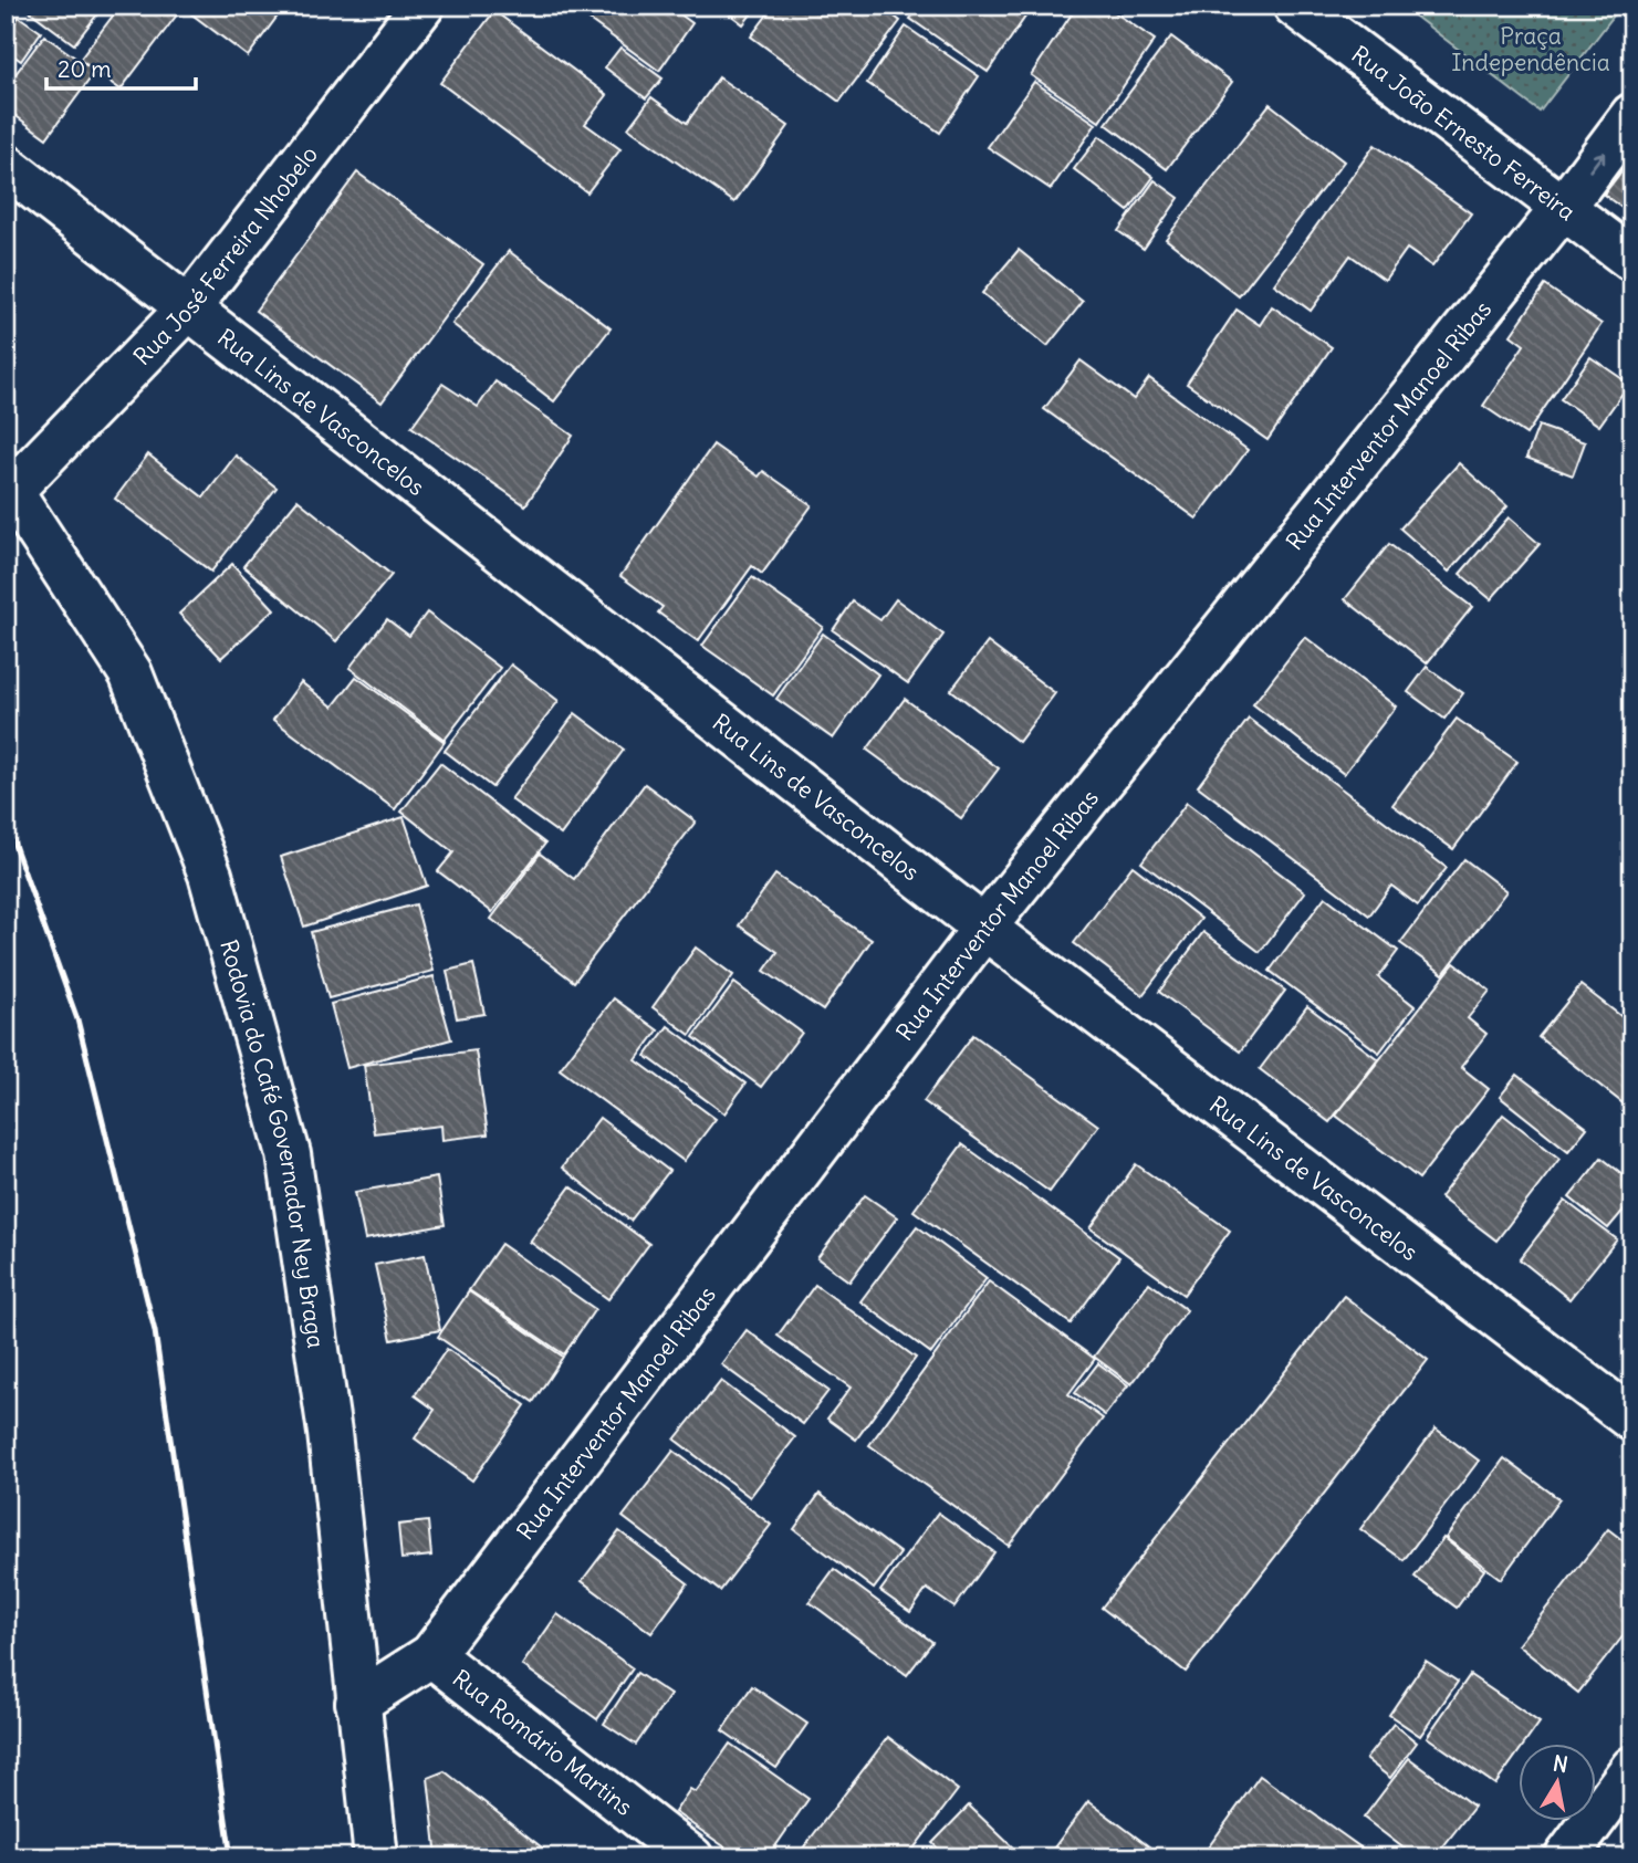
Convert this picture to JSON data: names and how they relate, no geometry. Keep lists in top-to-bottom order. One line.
{"streets":{"street":["Rua João Ernesto Ferreira","Rua José Ferreira Nhobelo","Rua Lins de Vasconcelos","Rua Interventor Manoel Ribas","Rodovia do Café Governador Ney Braga","Rua Romário Martins"]},"crossings":[["Rua João Ernesto Ferreira","Rua Interventor Manoel Ribas"],["Rua José Ferreira Nhobelo","Rua Lins de Vasconcelos"],["Rua José Ferreira Nhobelo","Rodovia do Café Governador Ney Braga"],["Rua Lins de Vasconcelos","Rua Interventor Manoel Ribas"],["Rua Interventor Manoel Ribas","Rodovia do Café Governador Ney Braga"],["Rua Interventor Manoel Ribas","Rua Romário Martins"]],"parks":["Praça Independência"],"scale_bar":"20 m","north":"top"}
